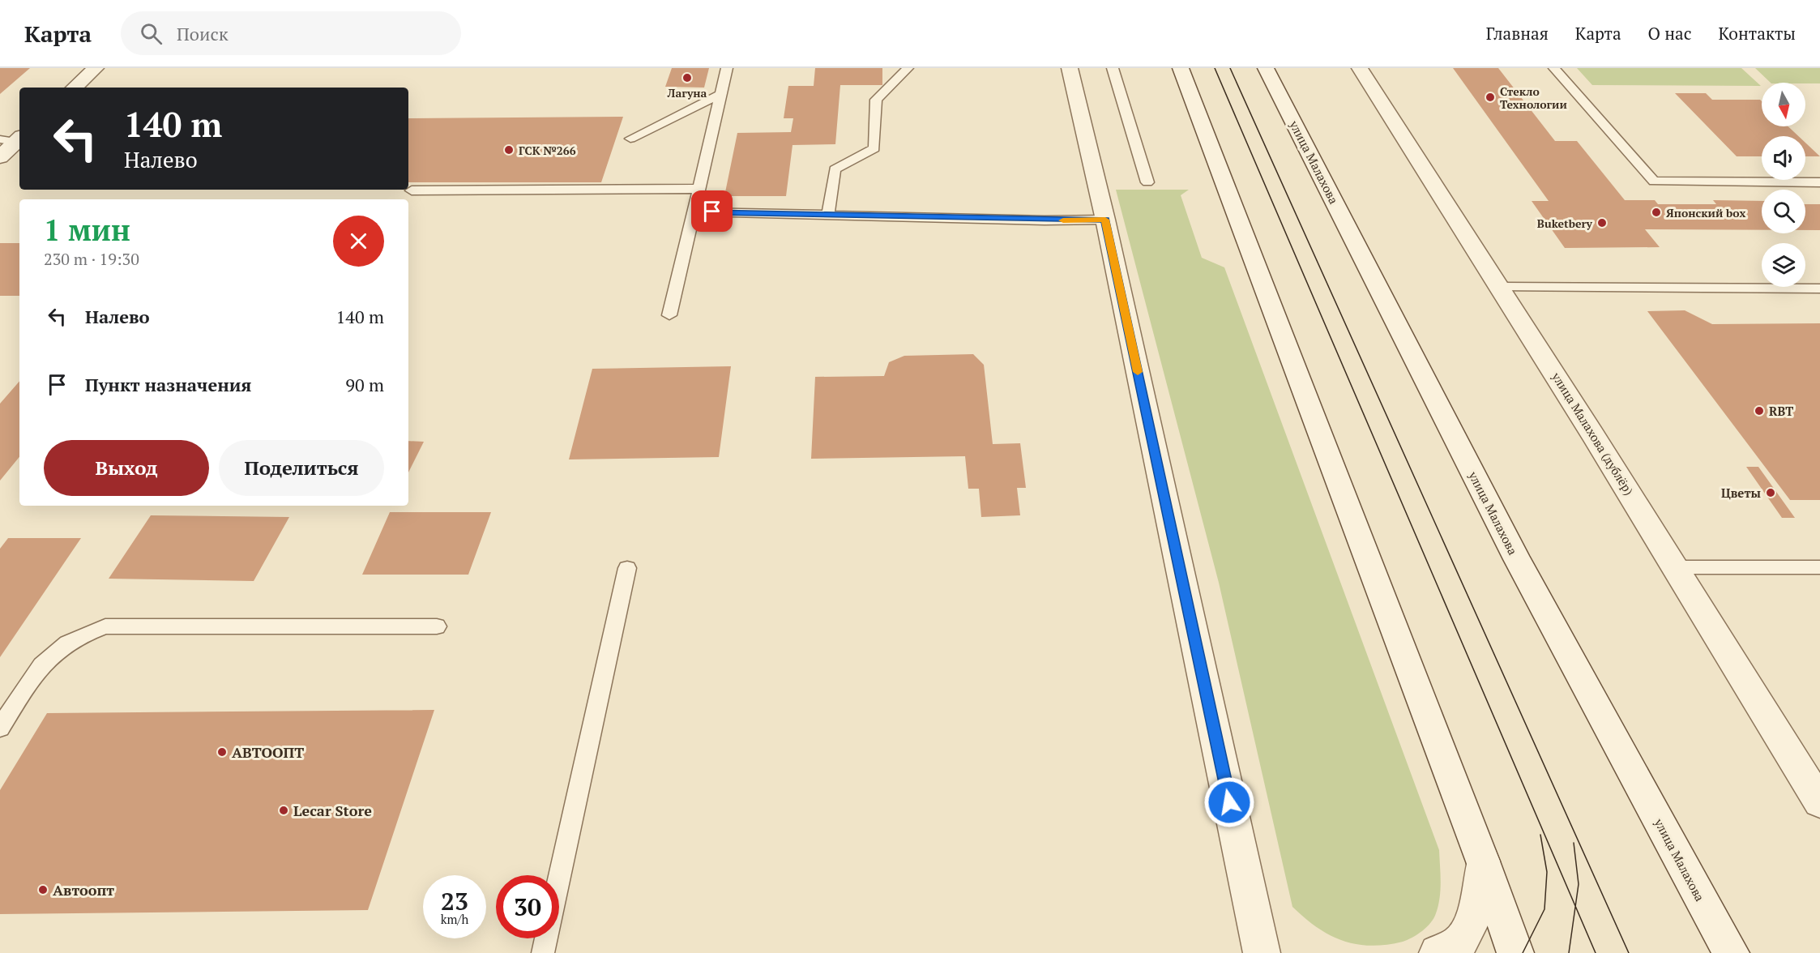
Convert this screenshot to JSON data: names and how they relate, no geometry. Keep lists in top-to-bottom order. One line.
{"streets":{"street":["улица Малахова","улица Малахова (дублёр)"]},"places":["Лагуна","Стекло Технологии","ГСК №266","Японский box","Buketbery","RBT","Цветы","АВТООПТ","Lecar Store","Автоопт"],"north":"bottom","page":{"header":"Карта","search":"Поиск","nav":["Главная","Карта","О нас","Контакты"],"turn":["140 m","Налево"],"heading":["1 мин","230 m · 19:30"],"list":[{"name":"Налево","value":"140 m"},{"name":"Пункт назначения","value":"90 m"}],"buttons":["Выход","Поделиться"],"speed":"23 km/h","limit":"30"}}
